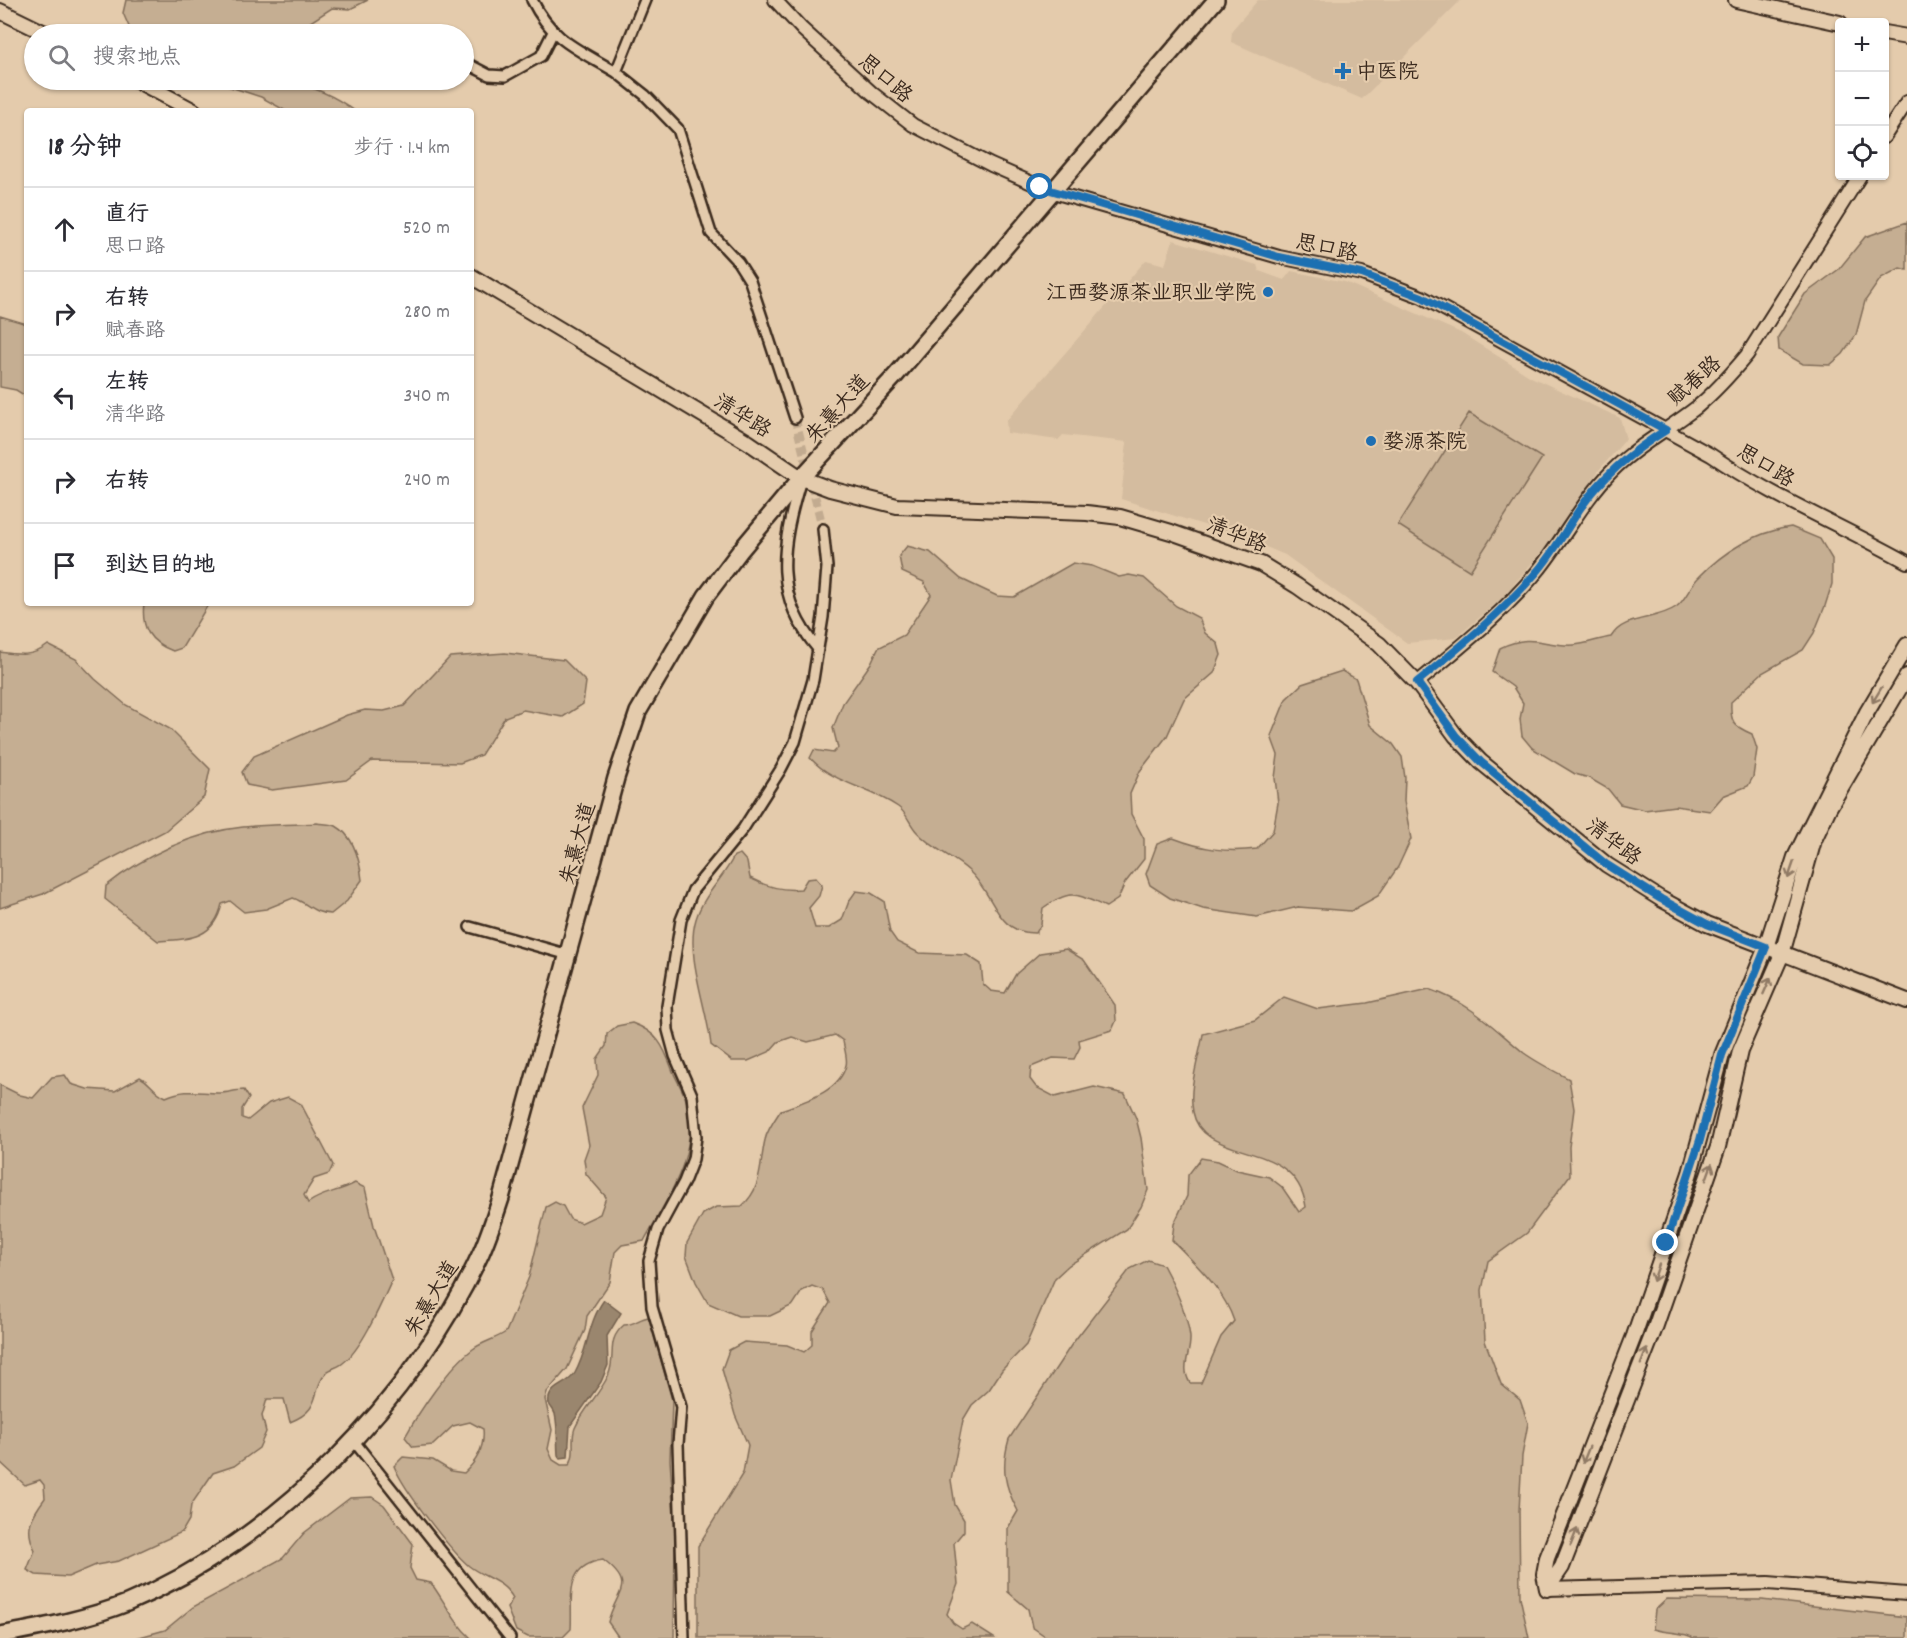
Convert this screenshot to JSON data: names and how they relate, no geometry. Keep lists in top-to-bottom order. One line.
{"streets":{"main road":["朱熹大道","清华路"],"street":["思口路","赋春路"]},"crossings":[["思口路","赋春路"],["思口路","朱熹大道"],["赋春路","清华路"],["朱熹大道","清华路"]],"places":{"health":["中医院"],"other":["江西婺源茶业职业学院","婺源茶院"]},"page":{"map_buttons":["+","−"],"search":"搜索地点","heading":["18 分钟","步行 · 1.4 km"],"list":[["直行","思口路","520 m"],["右转","赋春路","280 m"],["左转","清华路","340 m"],["右转","240 m"],"到达目的地"]}}
